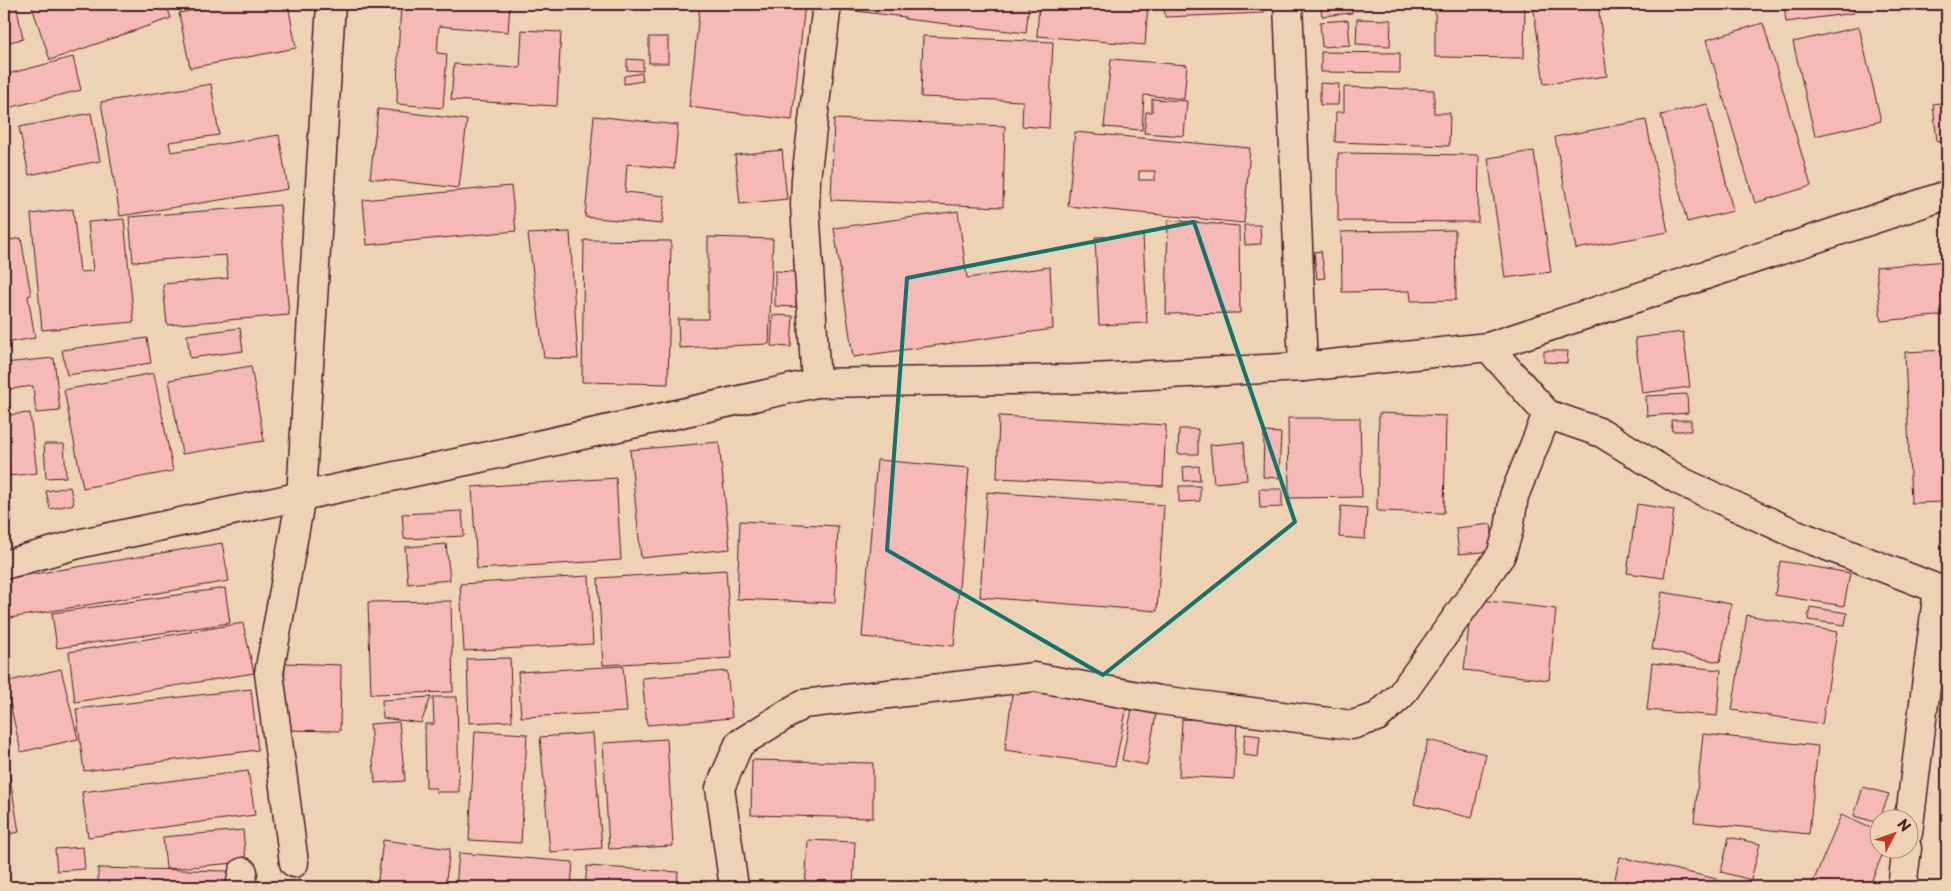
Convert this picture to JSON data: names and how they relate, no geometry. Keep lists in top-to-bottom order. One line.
{"north":"top right"}
